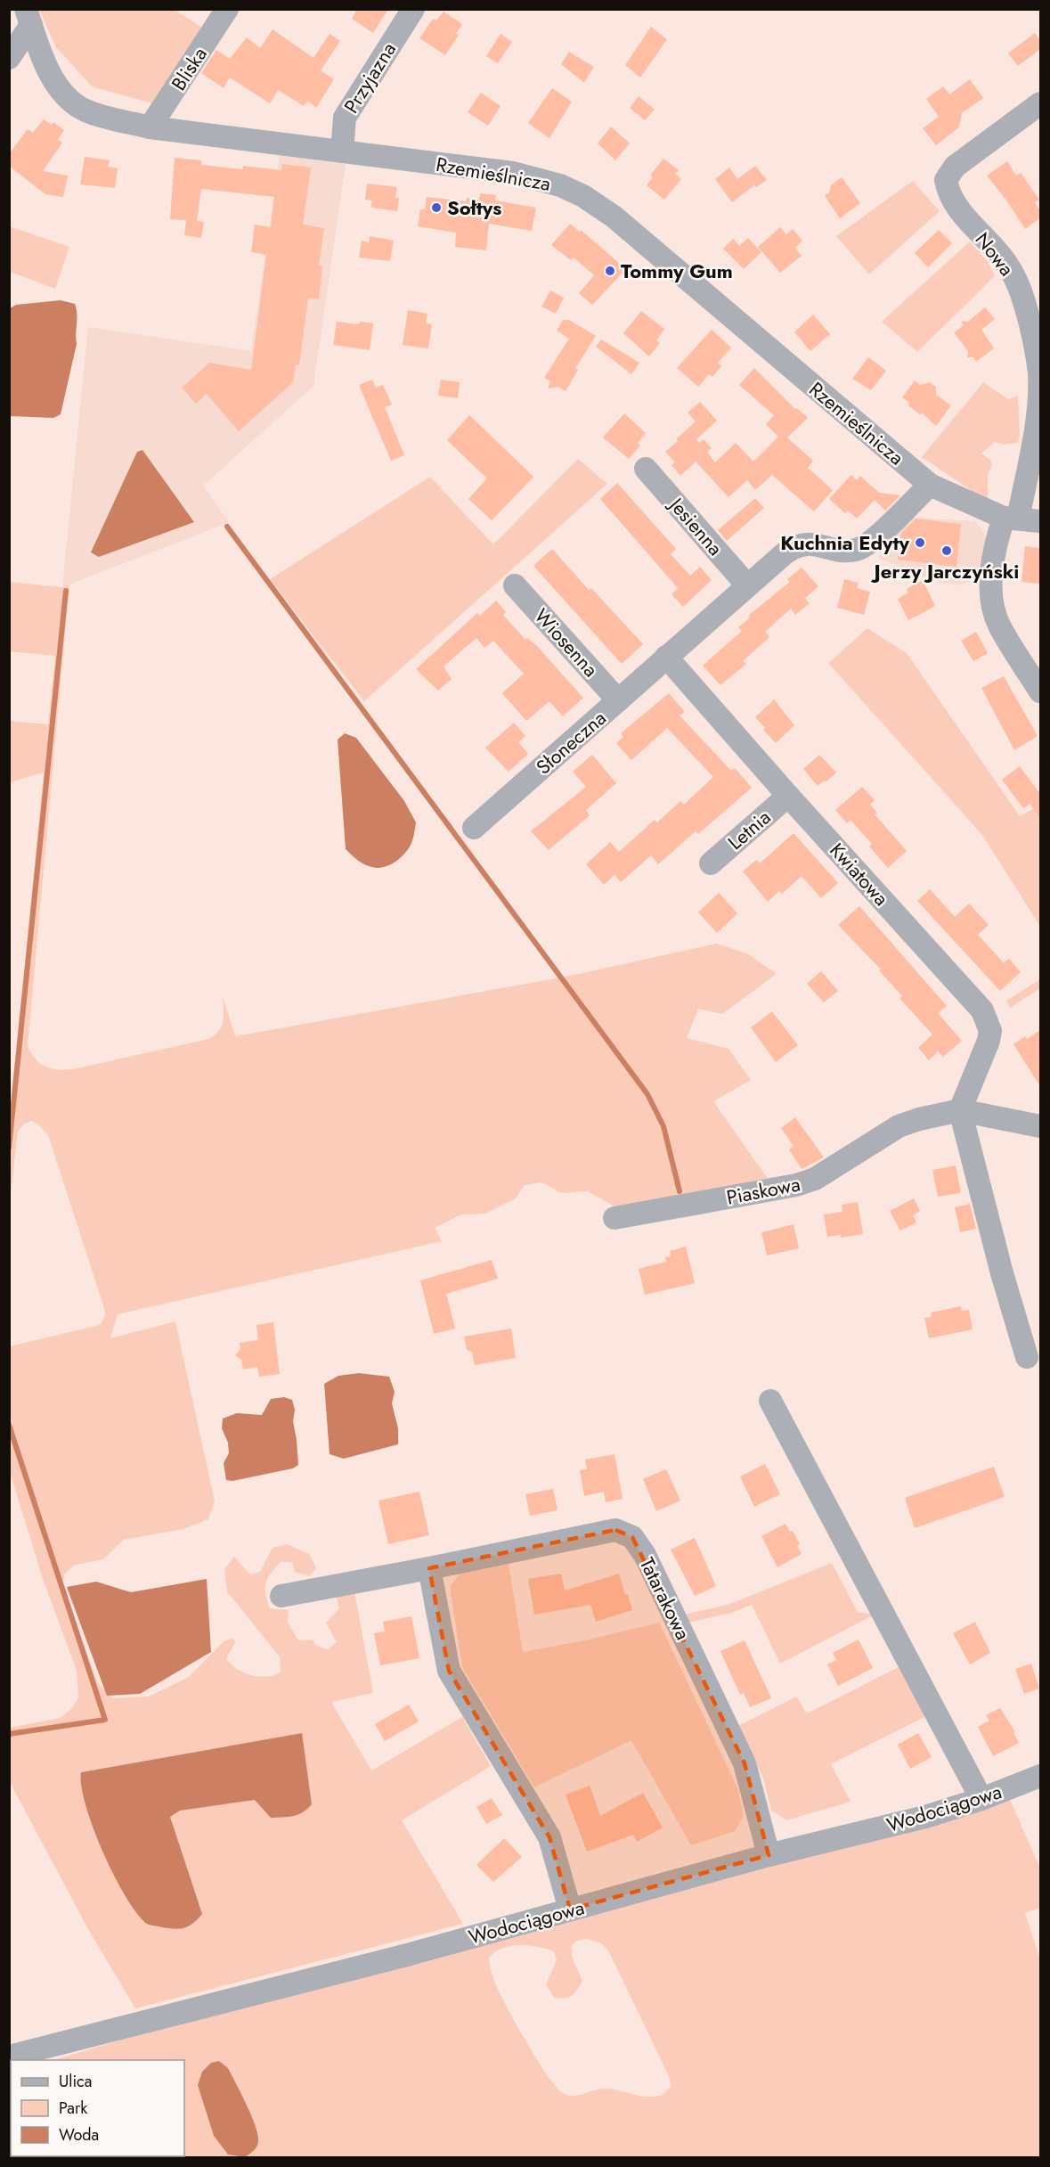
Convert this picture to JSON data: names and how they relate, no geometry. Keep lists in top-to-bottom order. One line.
{"streets":{"street":["Bliska","Przyjazna","Rzemieślnicza","Nowa","Jesienna","Wiosenna","Słoneczna","Letnia","Kwiatowa","Piaskowa","Tatarakowa","Wodociągowa"]},"crossings":[["Bliska","Rzemieślnicza"],["Przyjazna","Rzemieślnicza"],["Rzemieślnicza","Nowa"],["Rzemieślnicza","Słoneczna"],["Jesienna","Słoneczna"],["Wiosenna","Słoneczna"],["Słoneczna","Kwiatowa"],["Letnia","Kwiatowa"],["Kwiatowa","Piaskowa"],["Tatarakowa","Wodociągowa"]],"places":["Sołtys","Tommy Gum","Kuchnia Edyty","Jerzy Jarczyński"],"legend":["Ulica","Park","Woda"]}
